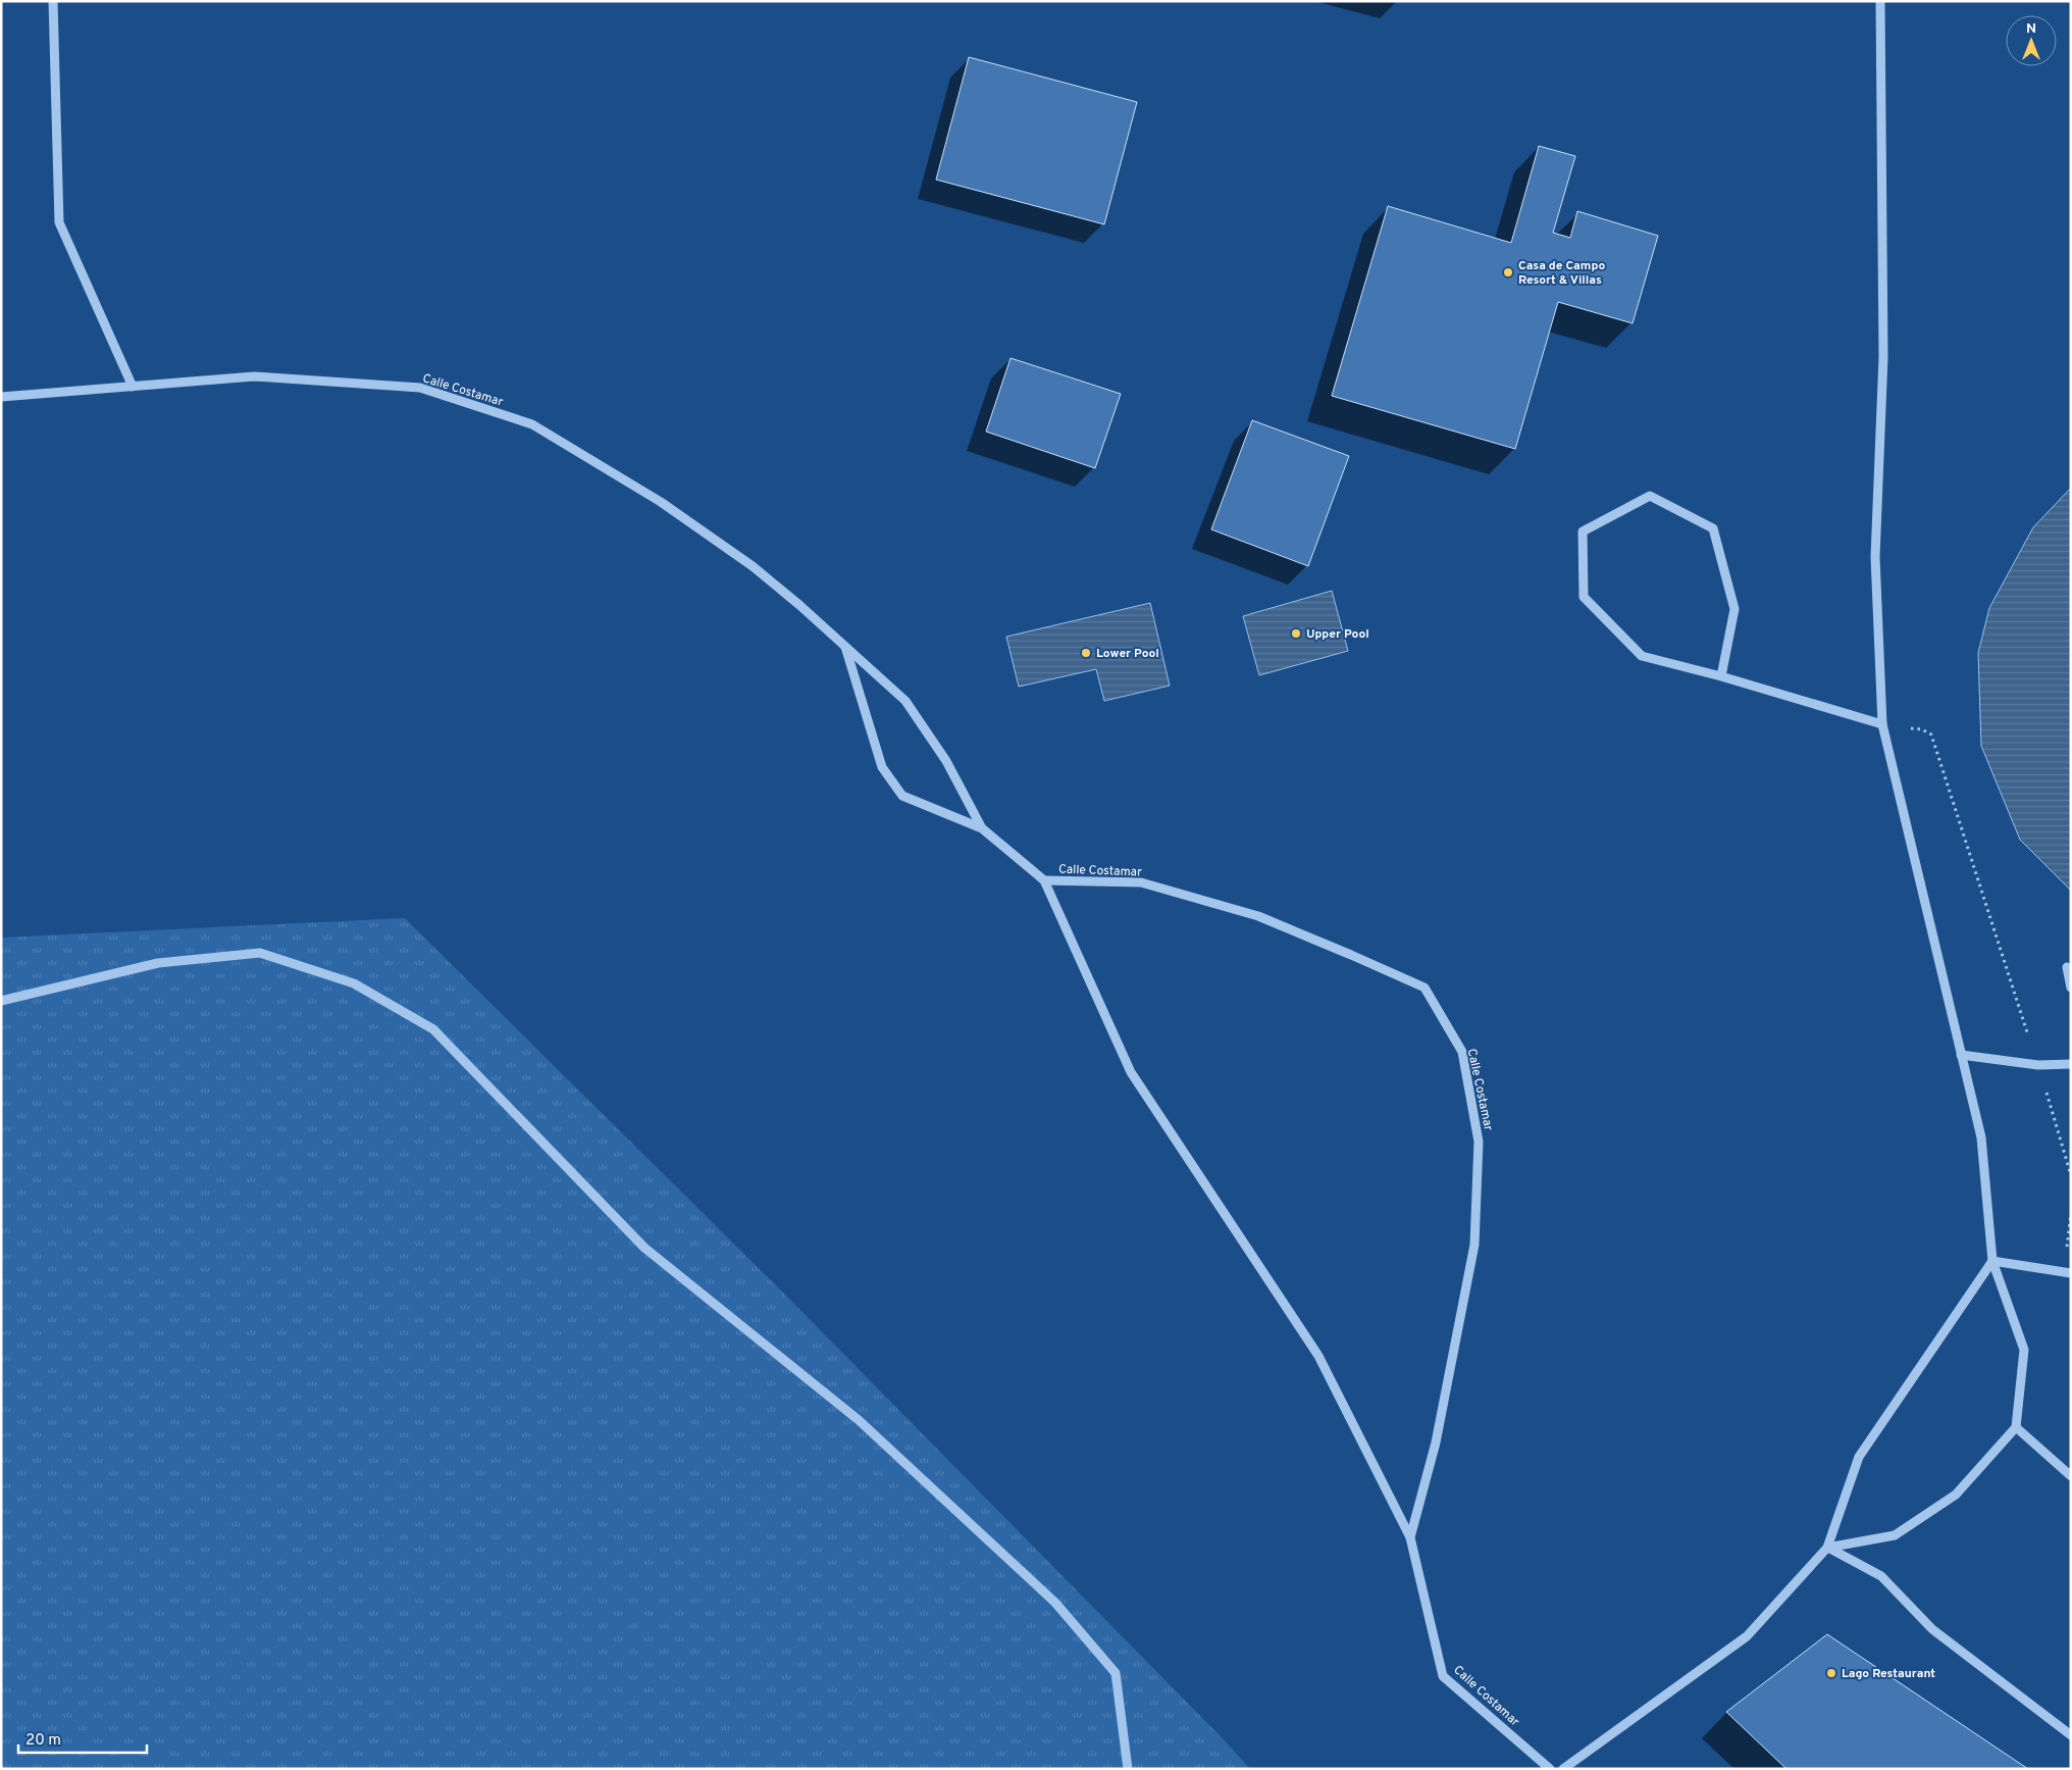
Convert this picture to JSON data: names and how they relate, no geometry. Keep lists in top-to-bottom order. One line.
{"streets":{"street":["Calle Costamar"]},"places":["Casa de Campo Resort & Villas","Upper Pool","Lower Pool","Lago Restaurant"],"scale_bar":"20 m","north":"top"}
